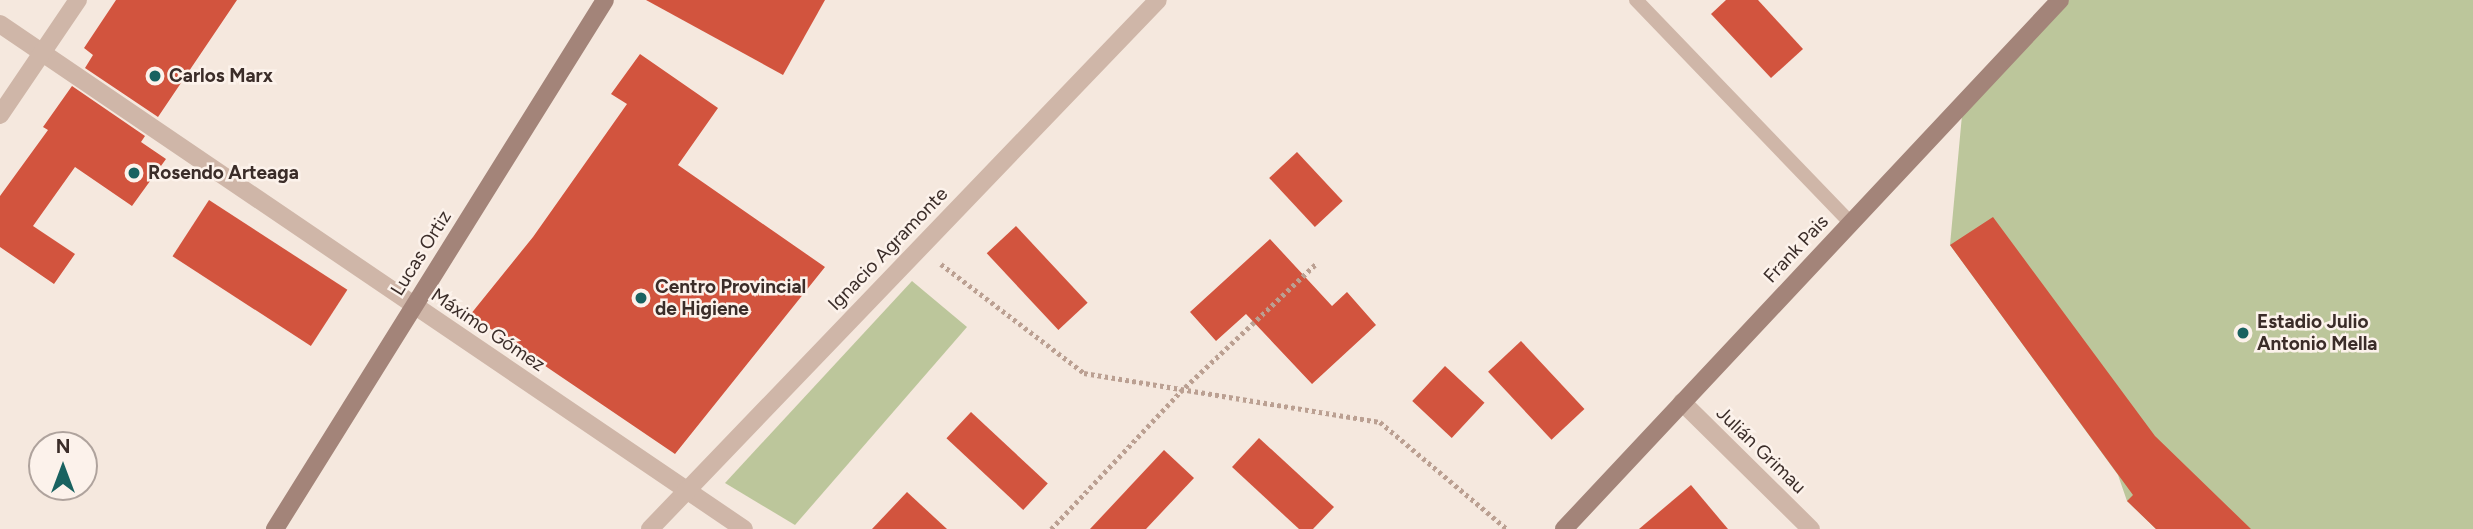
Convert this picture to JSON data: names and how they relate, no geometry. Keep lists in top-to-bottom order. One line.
{"streets":{"main road":["Frank Pais","Lucas Ortiz"],"street":["Ignacio Agramonte","Máximo Gómez","Julián Grimau"]},"crossings":[["Ignacio Agramonte","Máximo Gómez"],["Frank Pais","Julián Grimau"],["Lucas Ortiz","Máximo Gómez"]],"places":["Carlos Marx","Rosendo Arteaga","Centro Provincial de Higiene","Estadio Julio Antonio Mella"],"north":"top"}
